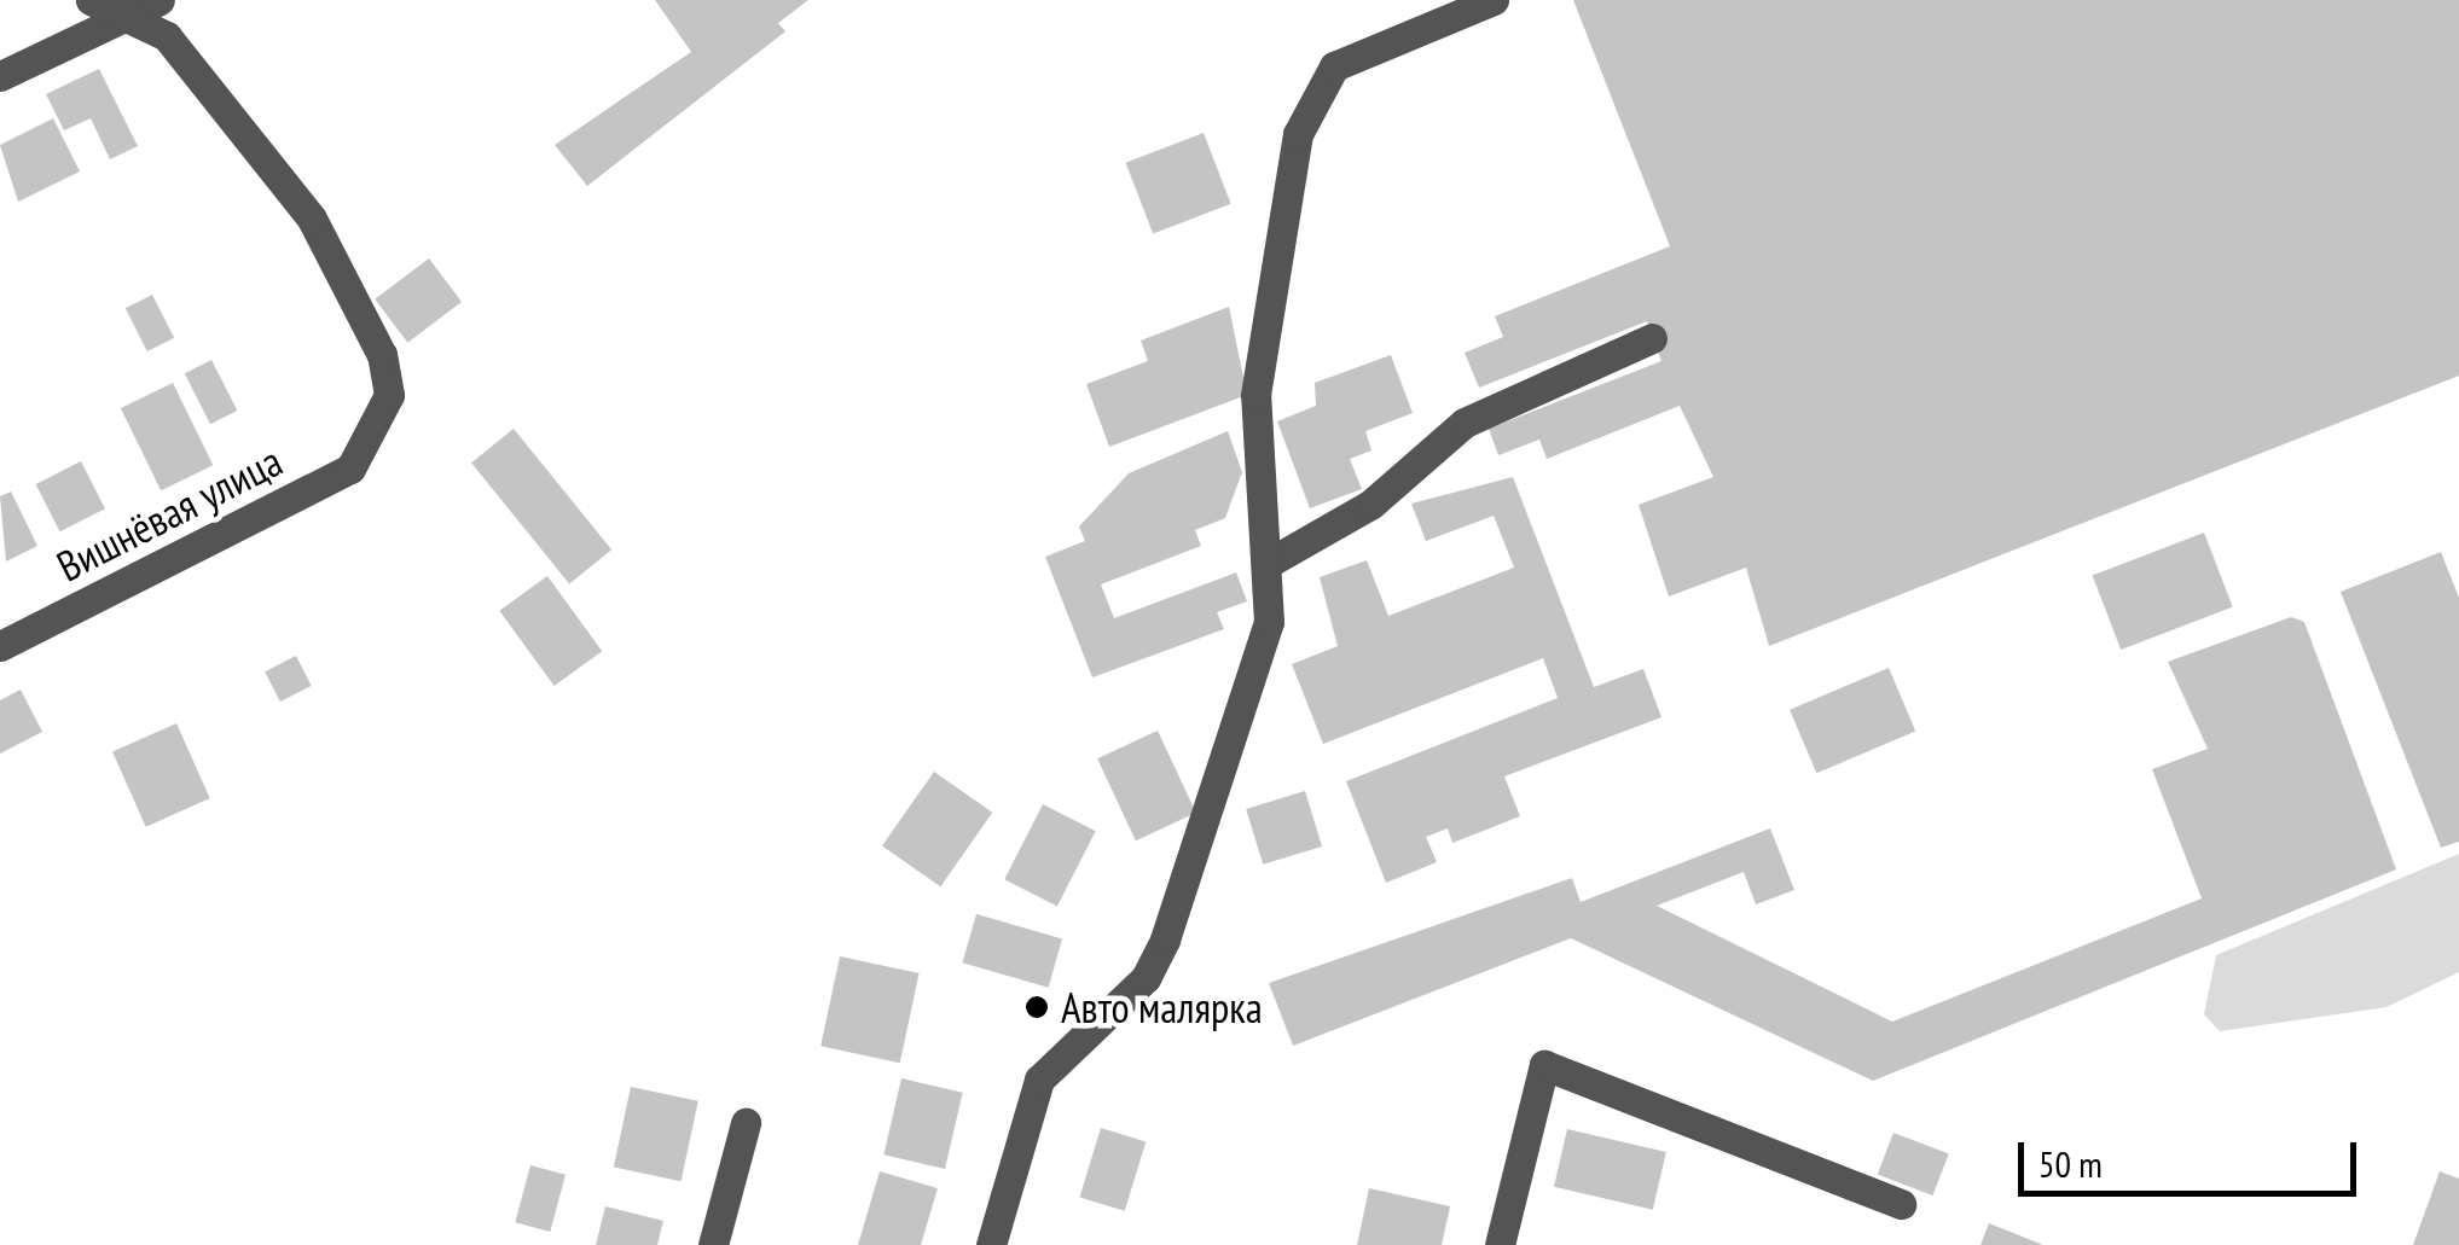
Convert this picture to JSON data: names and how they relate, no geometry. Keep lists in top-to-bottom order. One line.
{"streets":{"street":["Вишнёвая улица"]},"places":["Авто малярка"],"scale_bar":"50 m"}
